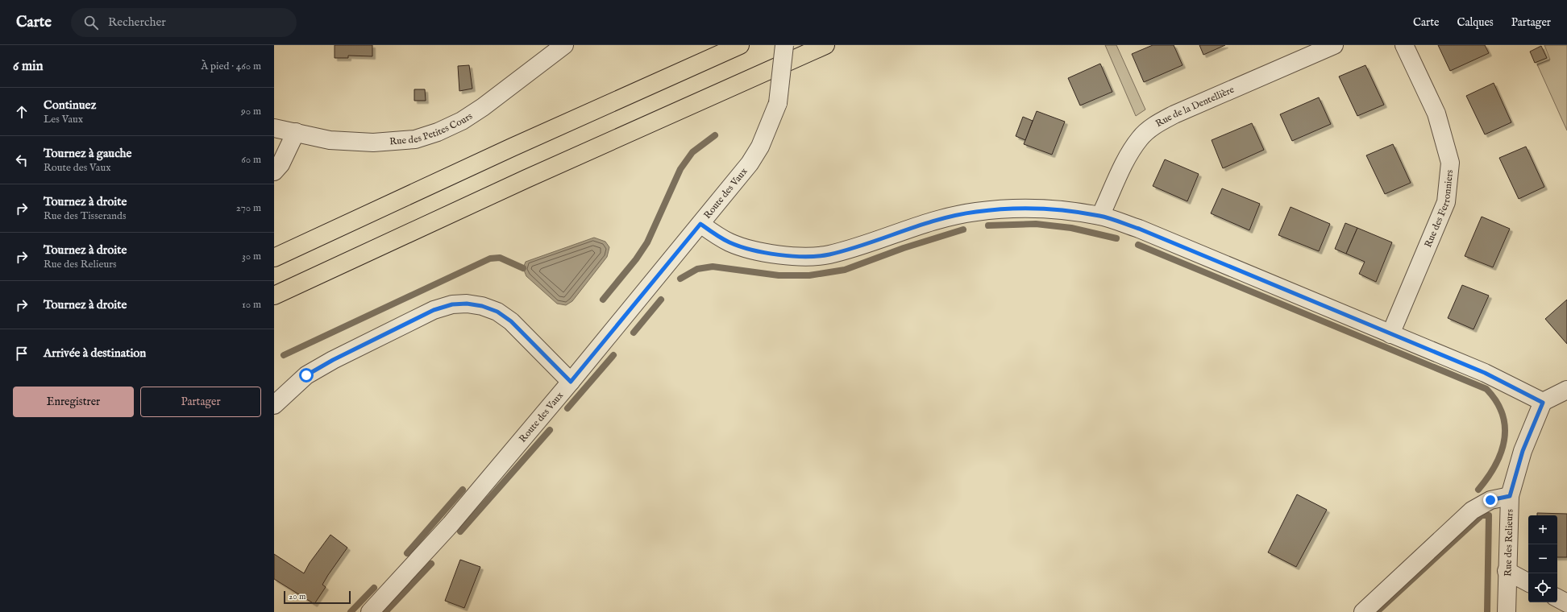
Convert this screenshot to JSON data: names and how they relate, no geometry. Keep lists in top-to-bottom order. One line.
{"streets":{"street":["Rue de la Dentellière","Rue des Petites Cours","Route des Vaux","Rue des Ferronniers","Rue des Relieurs"]},"scale_bar":"20 m","page":{"header":"Carte","search":"Rechercher","nav":["Carte","Calques","Partager"],"heading":["6 min","À pied · 460 m"],"list":[["Continuez","Les Vaux","90 m"],["Tournez à gauche","Route des Vaux","60 m"],["Tournez à droite","Rue des Tisserands","270 m"],["Tournez à droite","Rue des Relieurs","30 m"],["Tournez à droite","10 m"],"Arrivée à destination"],"buttons":["Enregistrer","Partager"],"map_buttons":["+","−"],"scale":"20 m"}}
